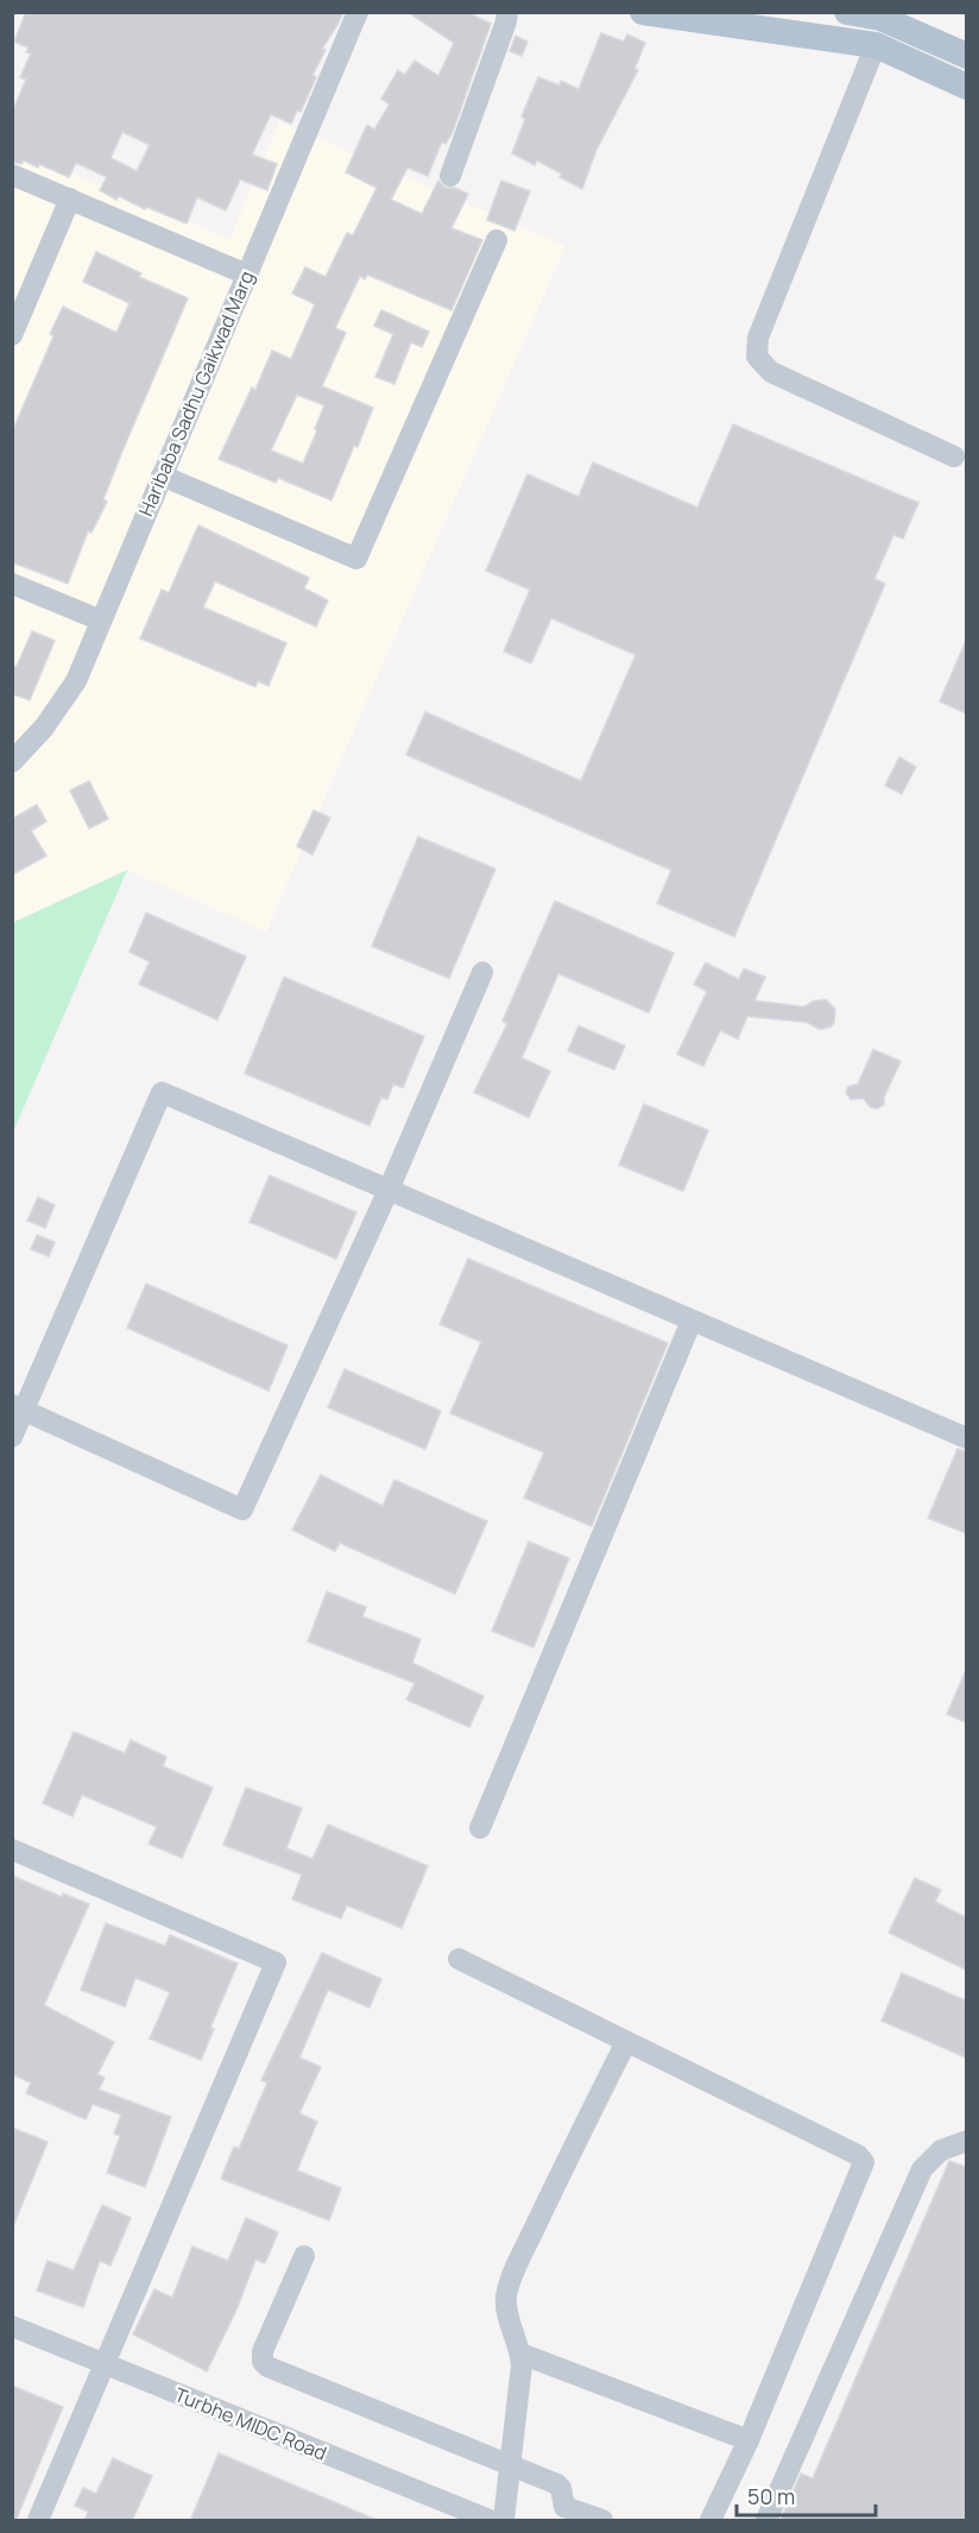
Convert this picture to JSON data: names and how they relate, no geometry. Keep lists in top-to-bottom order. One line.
{"streets":{"street":["Haribaba Sadhu Gaikwad Marg","Turbhe MIDC Road"]},"scale_bar":"50 m"}
